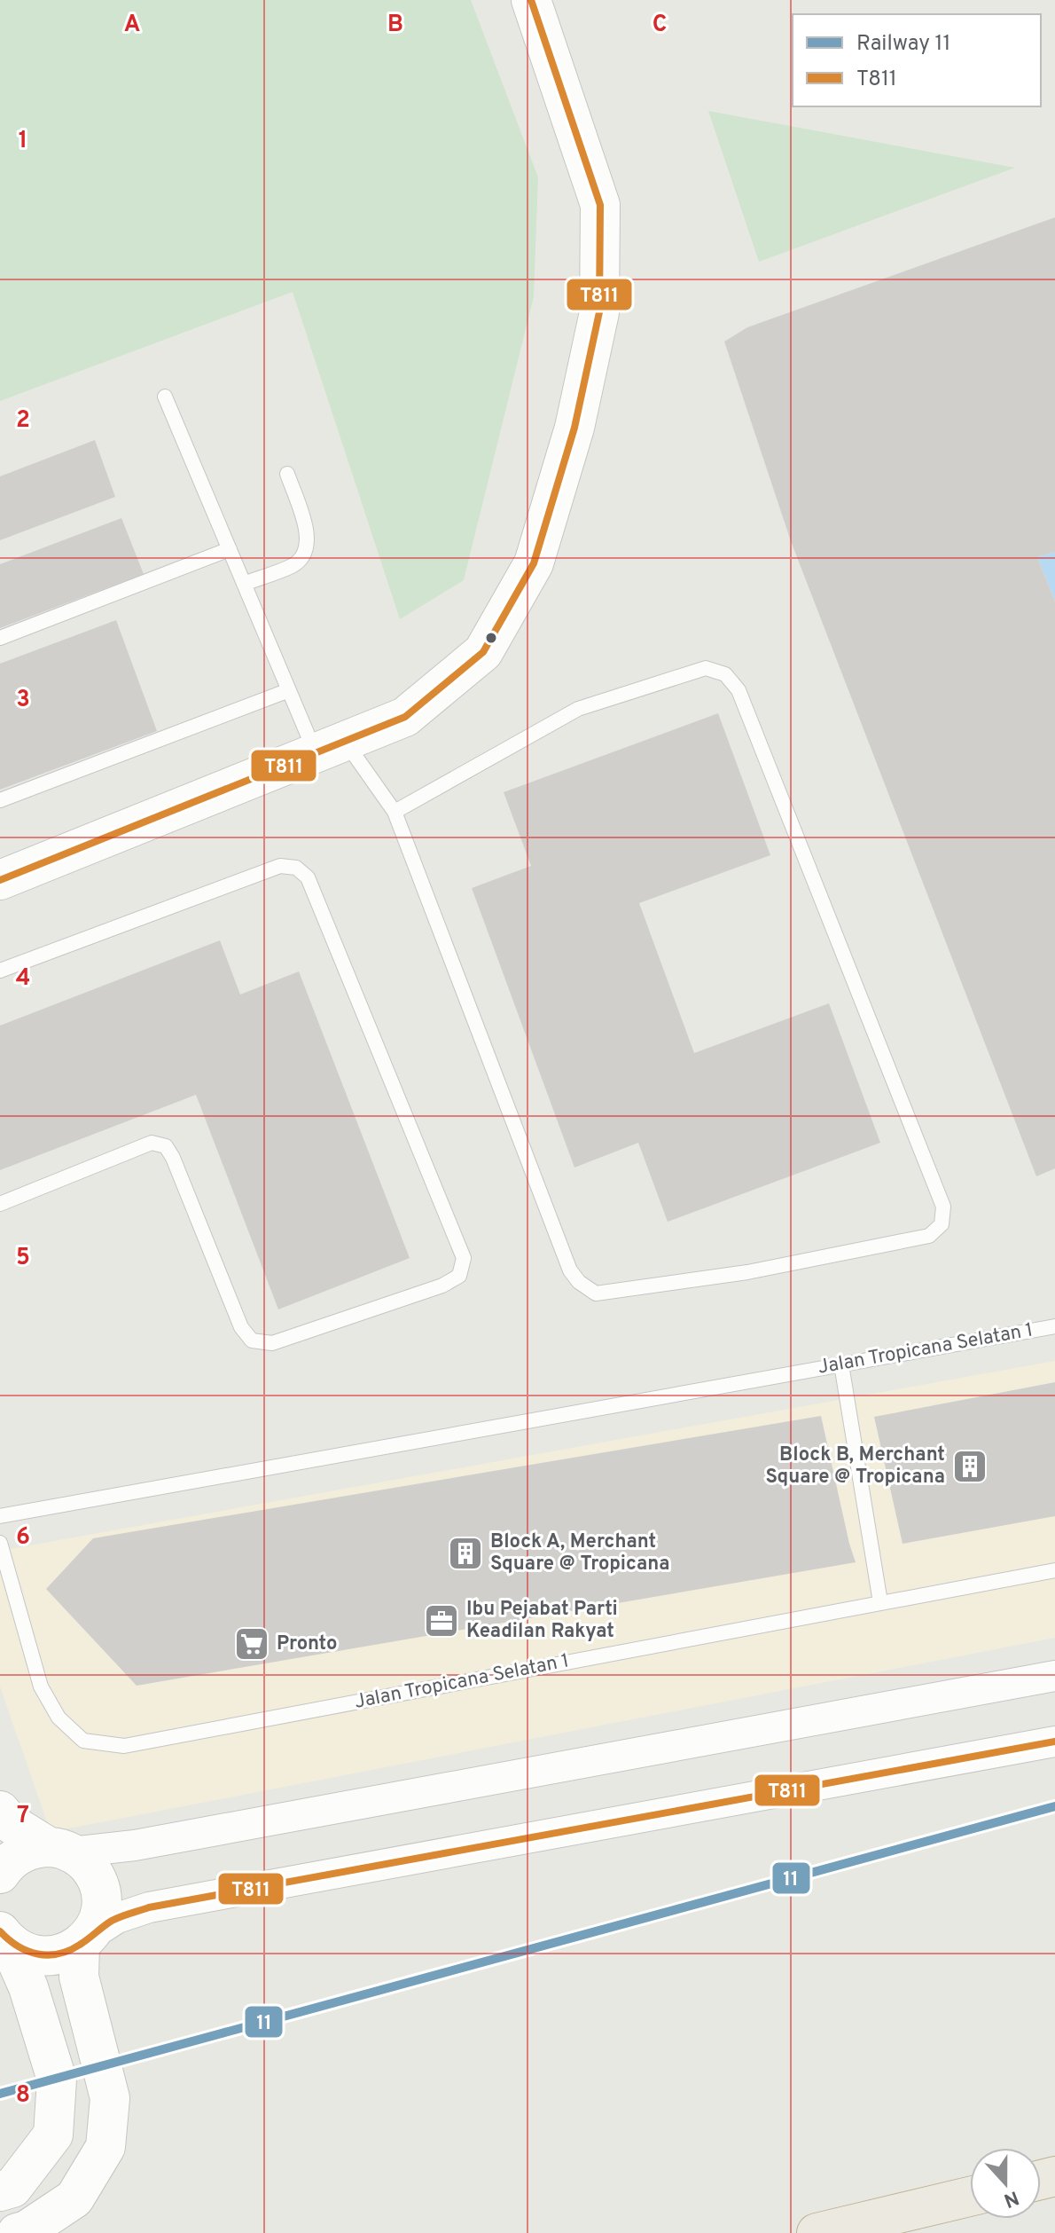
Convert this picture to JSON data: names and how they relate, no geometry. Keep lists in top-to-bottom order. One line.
{"streets":{"lane":["Jalan Tropicana Selatan 1"]},"places":{"building":["Block B, Merchant Square @ Tropicana","Block A, Merchant Square @ Tropicana"],"office":["Ibu Pejabat Parti Keadilan Rakyat"],"supermarket":["Pronto"]},"lines":["transit line T811","rail line 11"],"legend":["Railway 11","T811"],"north":"bottom","grid":{"columns":["A","B","C"],"rows":["1","2","3","4","5","6","7","8"]}}
